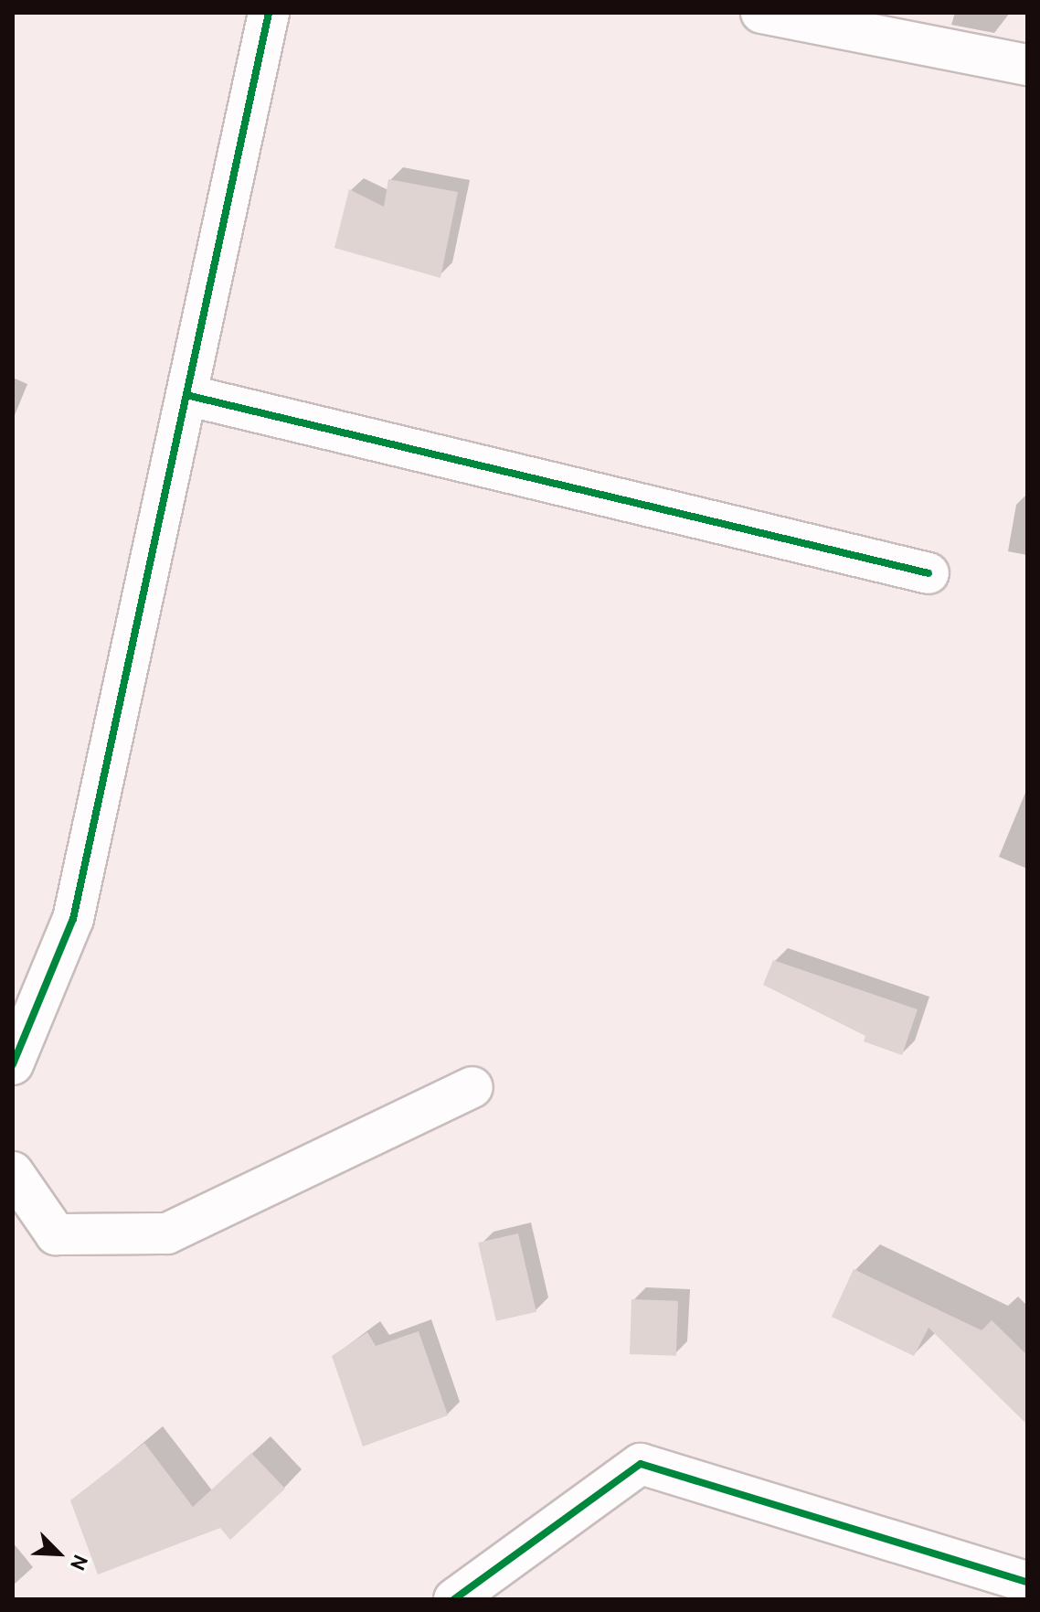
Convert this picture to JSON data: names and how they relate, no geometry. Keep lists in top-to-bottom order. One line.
{"north":"bottom right"}
